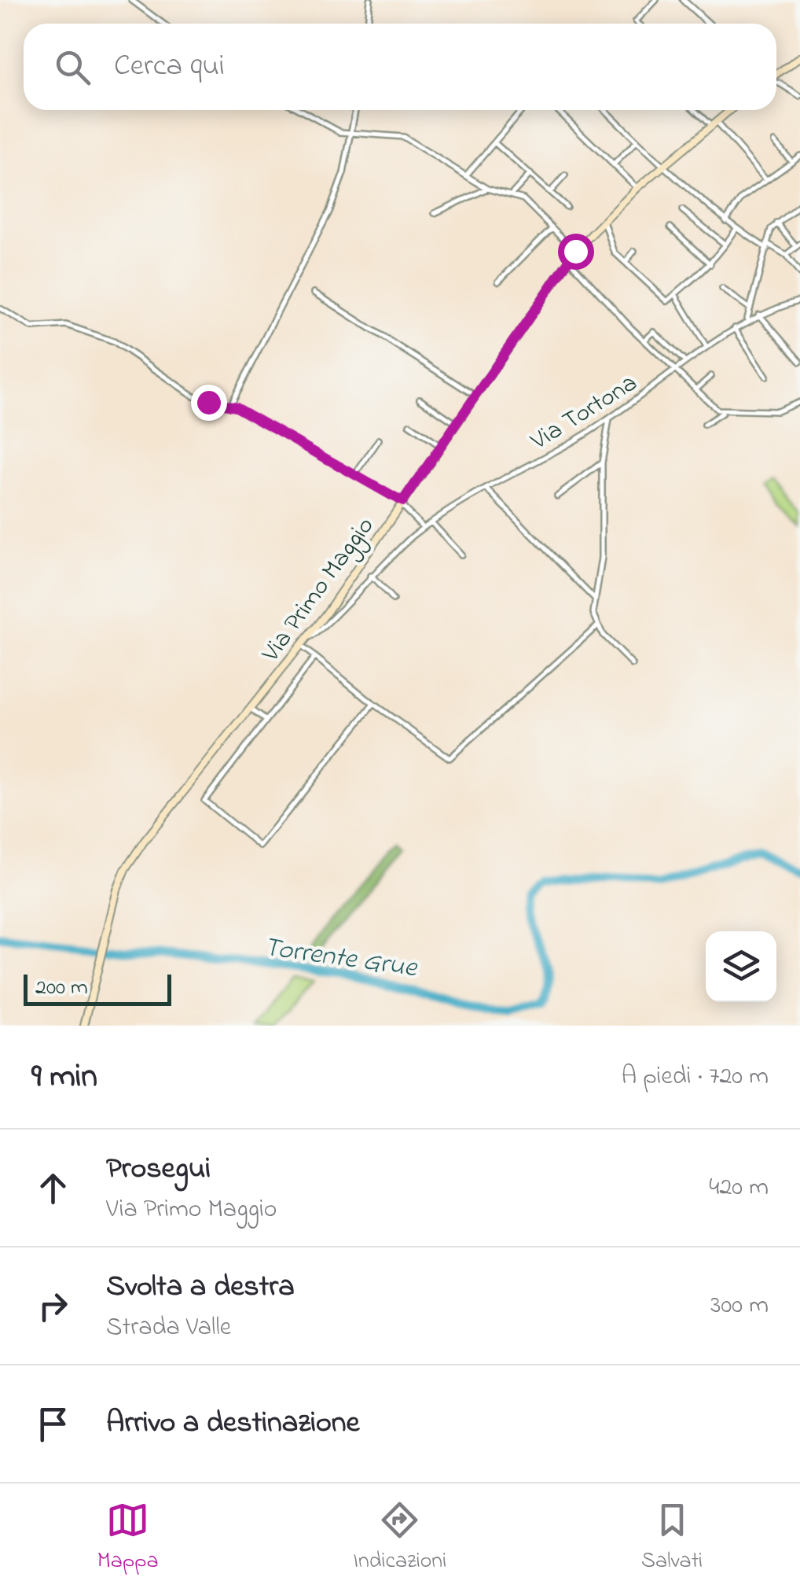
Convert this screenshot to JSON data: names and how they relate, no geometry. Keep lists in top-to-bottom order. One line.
{"streets":{"main road":["Via Primo Maggio"],"street":["Via Tortona"]},"crossings":[["Via Tortona","Via Primo Maggio"]],"water":["Torrente Grue"],"scale_bar":"200 m","page":{"search":"Cerca qui","scale":"200 m","heading":["9 min","A piedi · 720 m"],"list":[["Prosegui","Via Primo Maggio","420 m"],["Svolta a destra","Strada Valle","300 m"],"Arrivo a destinazione"],"nav":["Mappa","Indicazioni","Salvati"]}}
